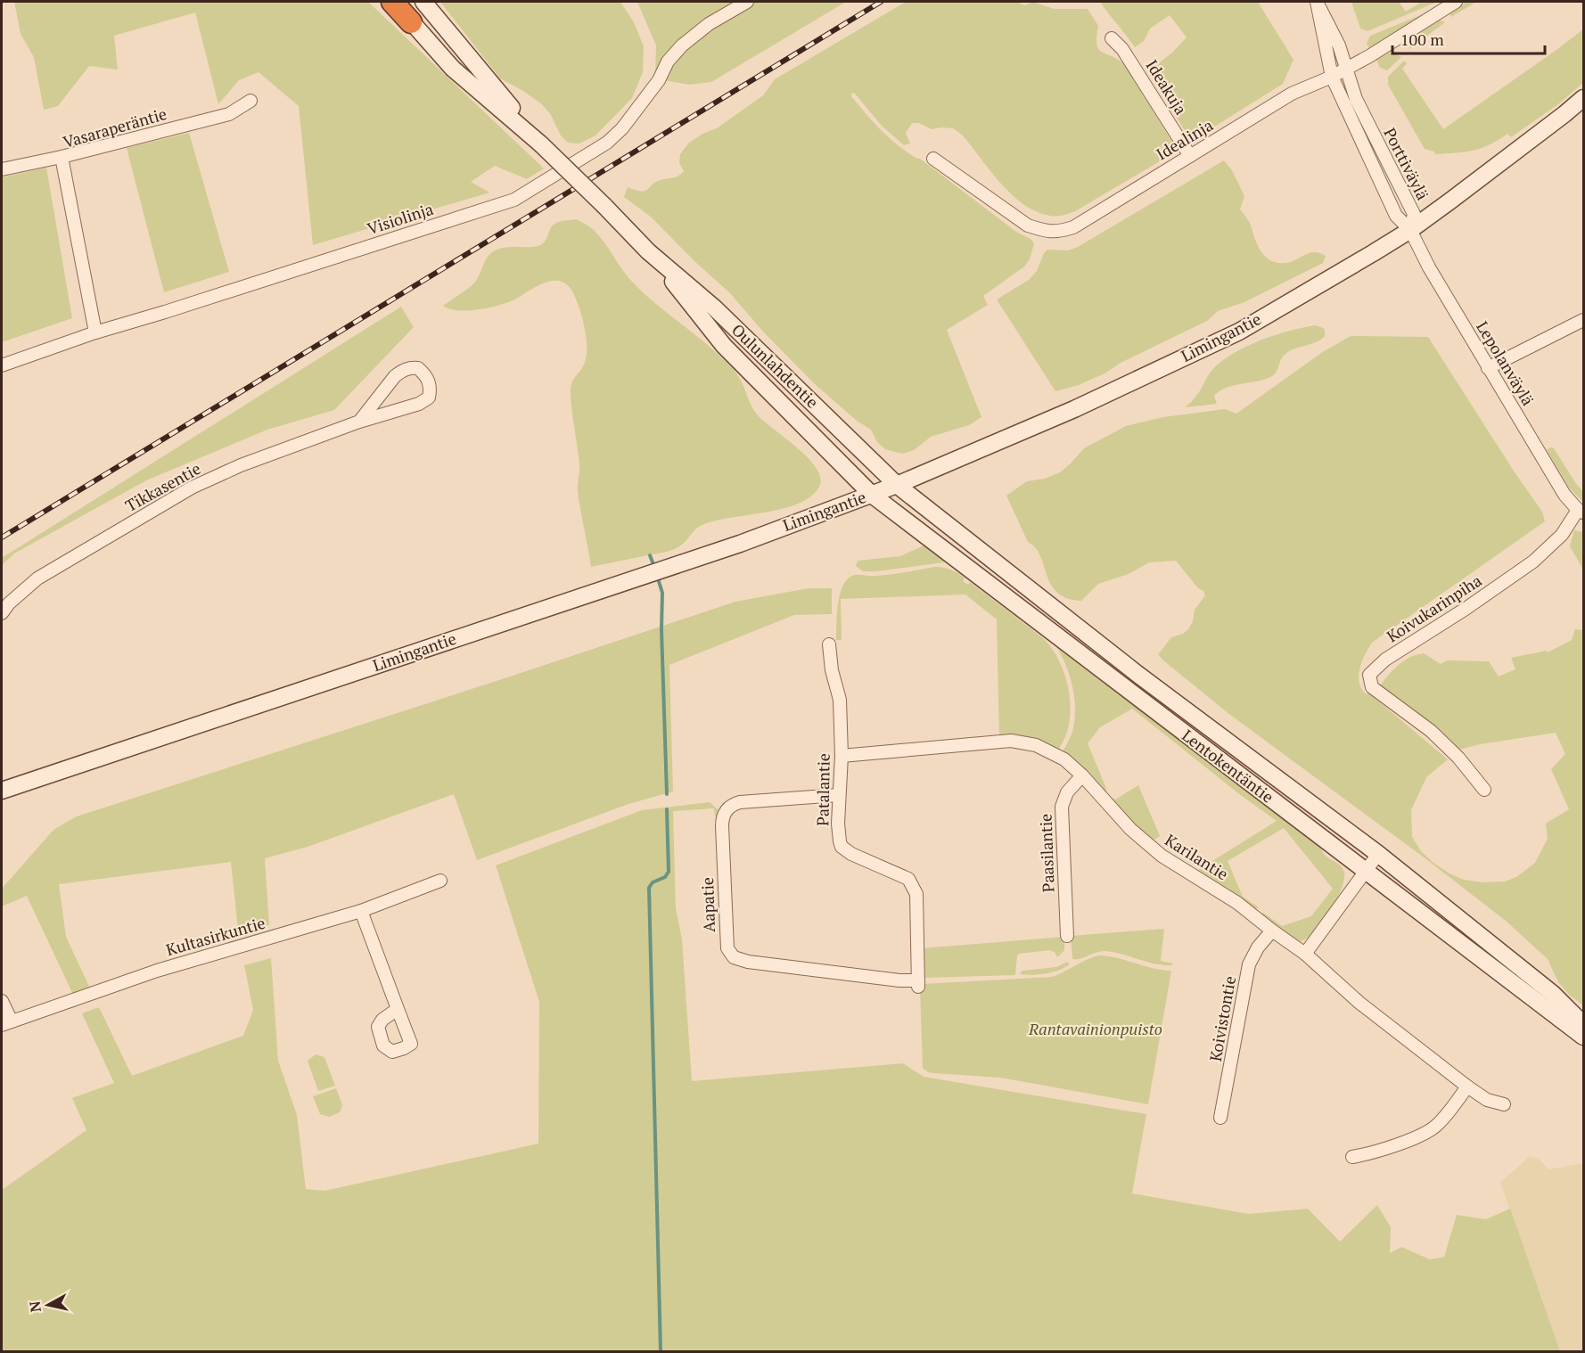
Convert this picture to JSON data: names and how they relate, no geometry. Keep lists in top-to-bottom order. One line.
{"streets":{"main road":["Limingantie","Oulunlahdentie","Lentokentäntie"],"street":["Ideakuja","Vasaraperäntie","Idealinja","Porttiväylä","Visiolinja","Lepolanväylä","Tikkasentie","Koivukarinpiha","Patalantie","Paasilantie","Karilantie","Aapatie","Kultasirkuntie","Koivistontie"]},"crossings":[["Ideakuja","Idealinja"],["Vasaraperäntie","Visiolinja"],["Idealinja","Porttiväylä"],["Porttiväylä","Limingantie"],["Porttiväylä","Lepolanväylä"],["Limingantie","Lepolanväylä"],["Limingantie","Oulunlahdentie"],["Limingantie","Lentokentäntie"],["Lepolanväylä","Koivukarinpiha"],["Oulunlahdentie","Lentokentäntie"],["Patalantie","Karilantie"],["Patalantie","Aapatie"],["Paasilantie","Karilantie"],["Karilantie","Koivistontie"]],"parks":["Rantavainionpuisto"],"scale_bar":"100 m","north":"left"}
